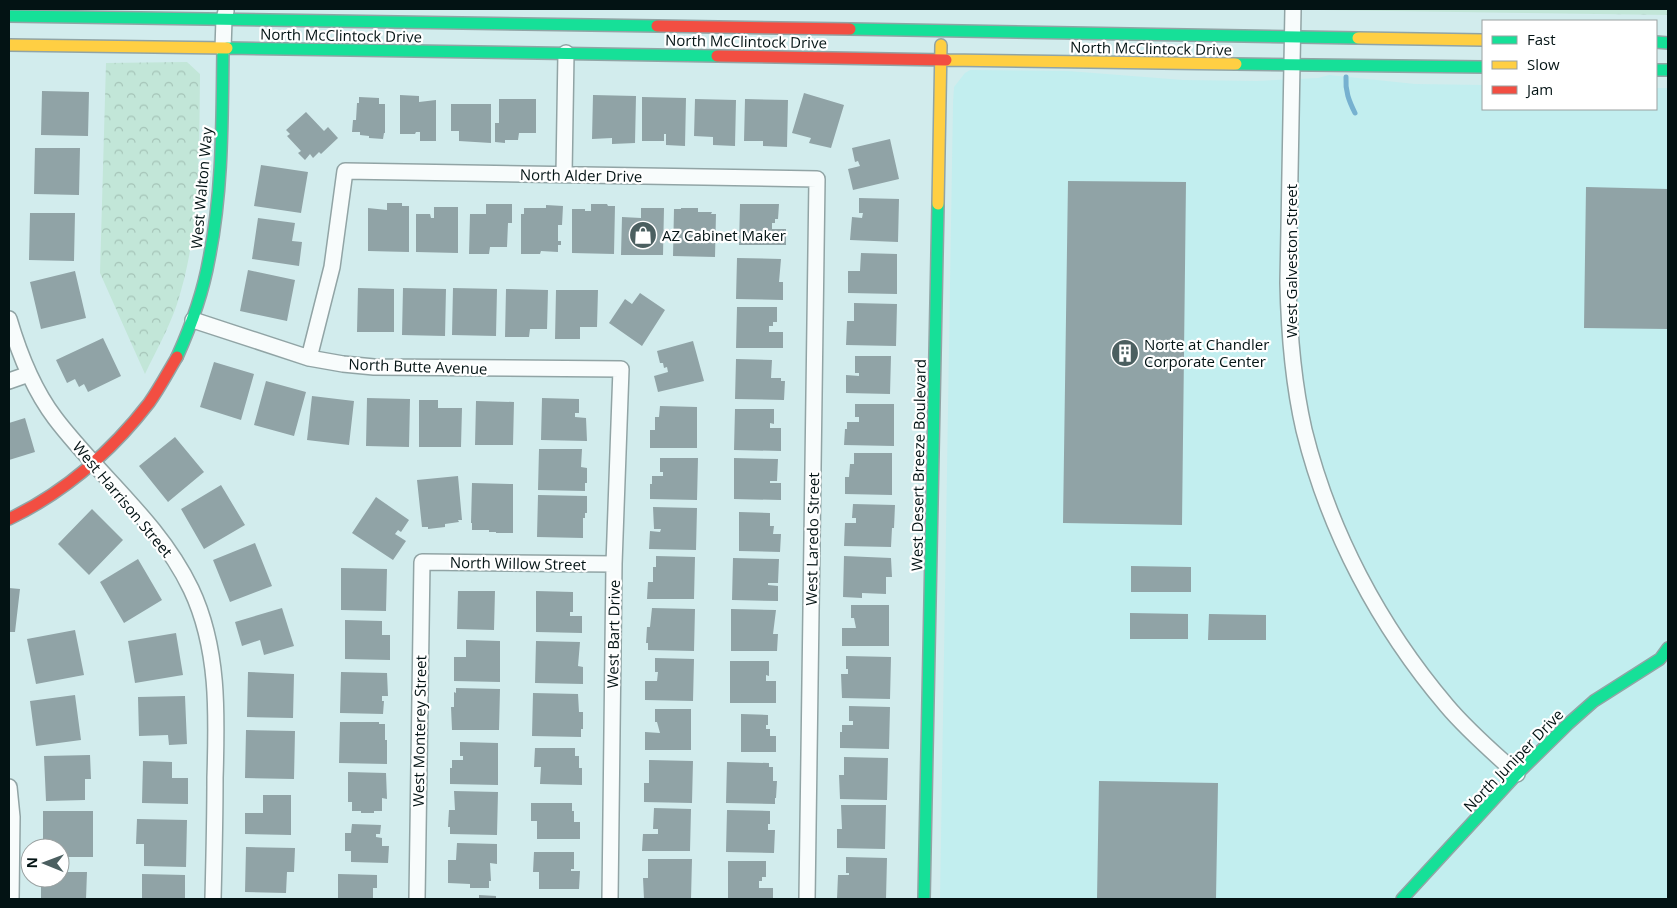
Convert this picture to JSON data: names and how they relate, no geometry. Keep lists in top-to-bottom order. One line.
{"streets":{"main road":["North McClintock Drive","West Walton Way","West Desert Breeze Boulevard","North Juniper Drive"],"street":["North Alder Drive","West Galveston Street","North Butte Avenue","West Harrison Street","West Laredo Street","North Willow Street","West Bart Drive","West Monterey Street"]},"crossings":[["North McClintock Drive","West Walton Way"],["North McClintock Drive","West Galveston Street"],["North McClintock Drive","West Desert Breeze Boulevard"],["North Alder Drive","North Butte Avenue"],["North Alder Drive","West Laredo Street"],["West Walton Way","North Butte Avenue"],["West Walton Way","West Harrison Street"],["West Galveston Street","North Juniper Drive"],["North Butte Avenue","West Bart Drive"],["North Willow Street","West Bart Drive"],["North Willow Street","West Monterey Street"]],"places":{"shop":["AZ Cabinet Maker"],"building":["Norte at Chandler Corporate Center"]},"legend":["Fast","Slow","Jam"],"north":"left"}
